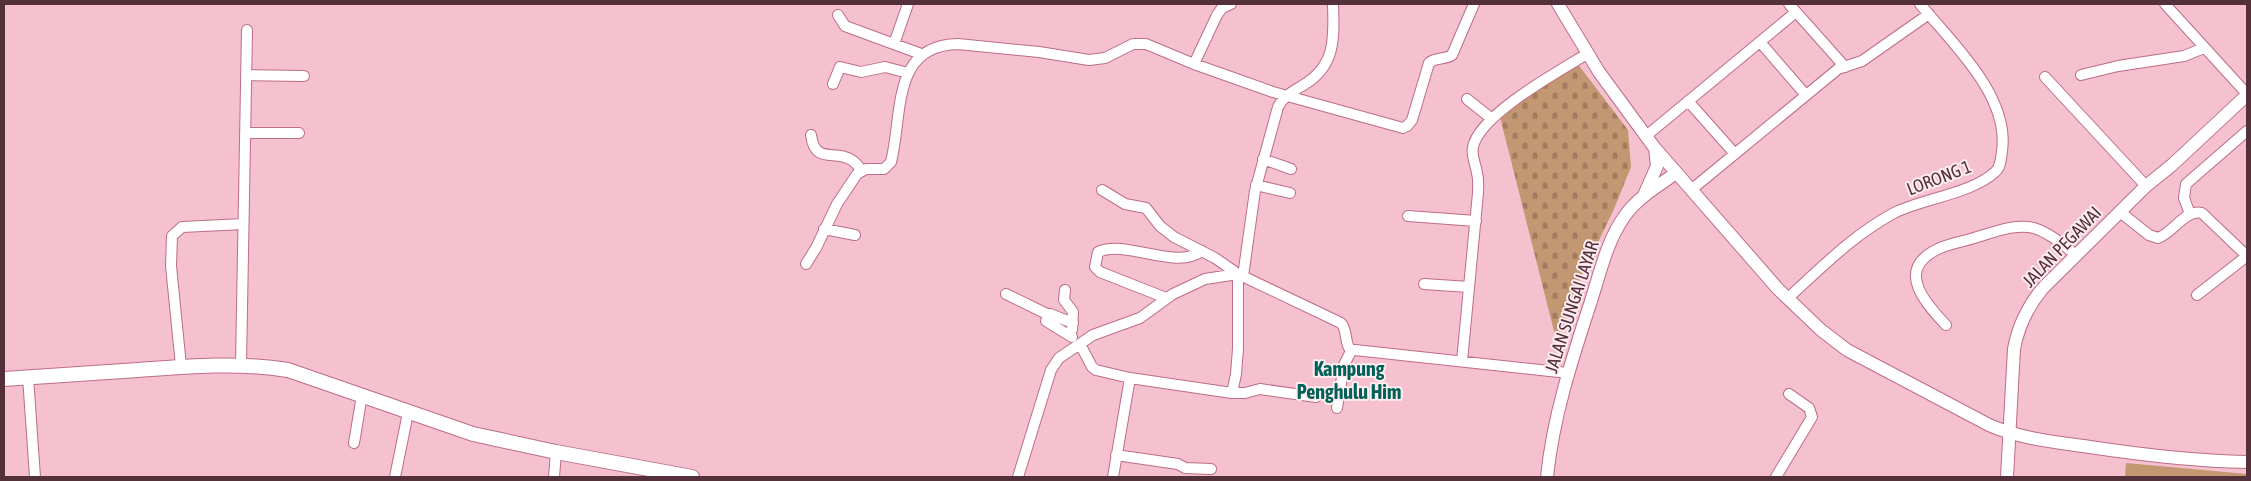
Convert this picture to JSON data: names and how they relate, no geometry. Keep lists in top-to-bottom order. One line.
{"streets":{"street":["LORONG 1","JALAN PEGAWAI","JALAN SUNGAI LAYAR"]},"districts":["Kampung Penghulu Him"]}
